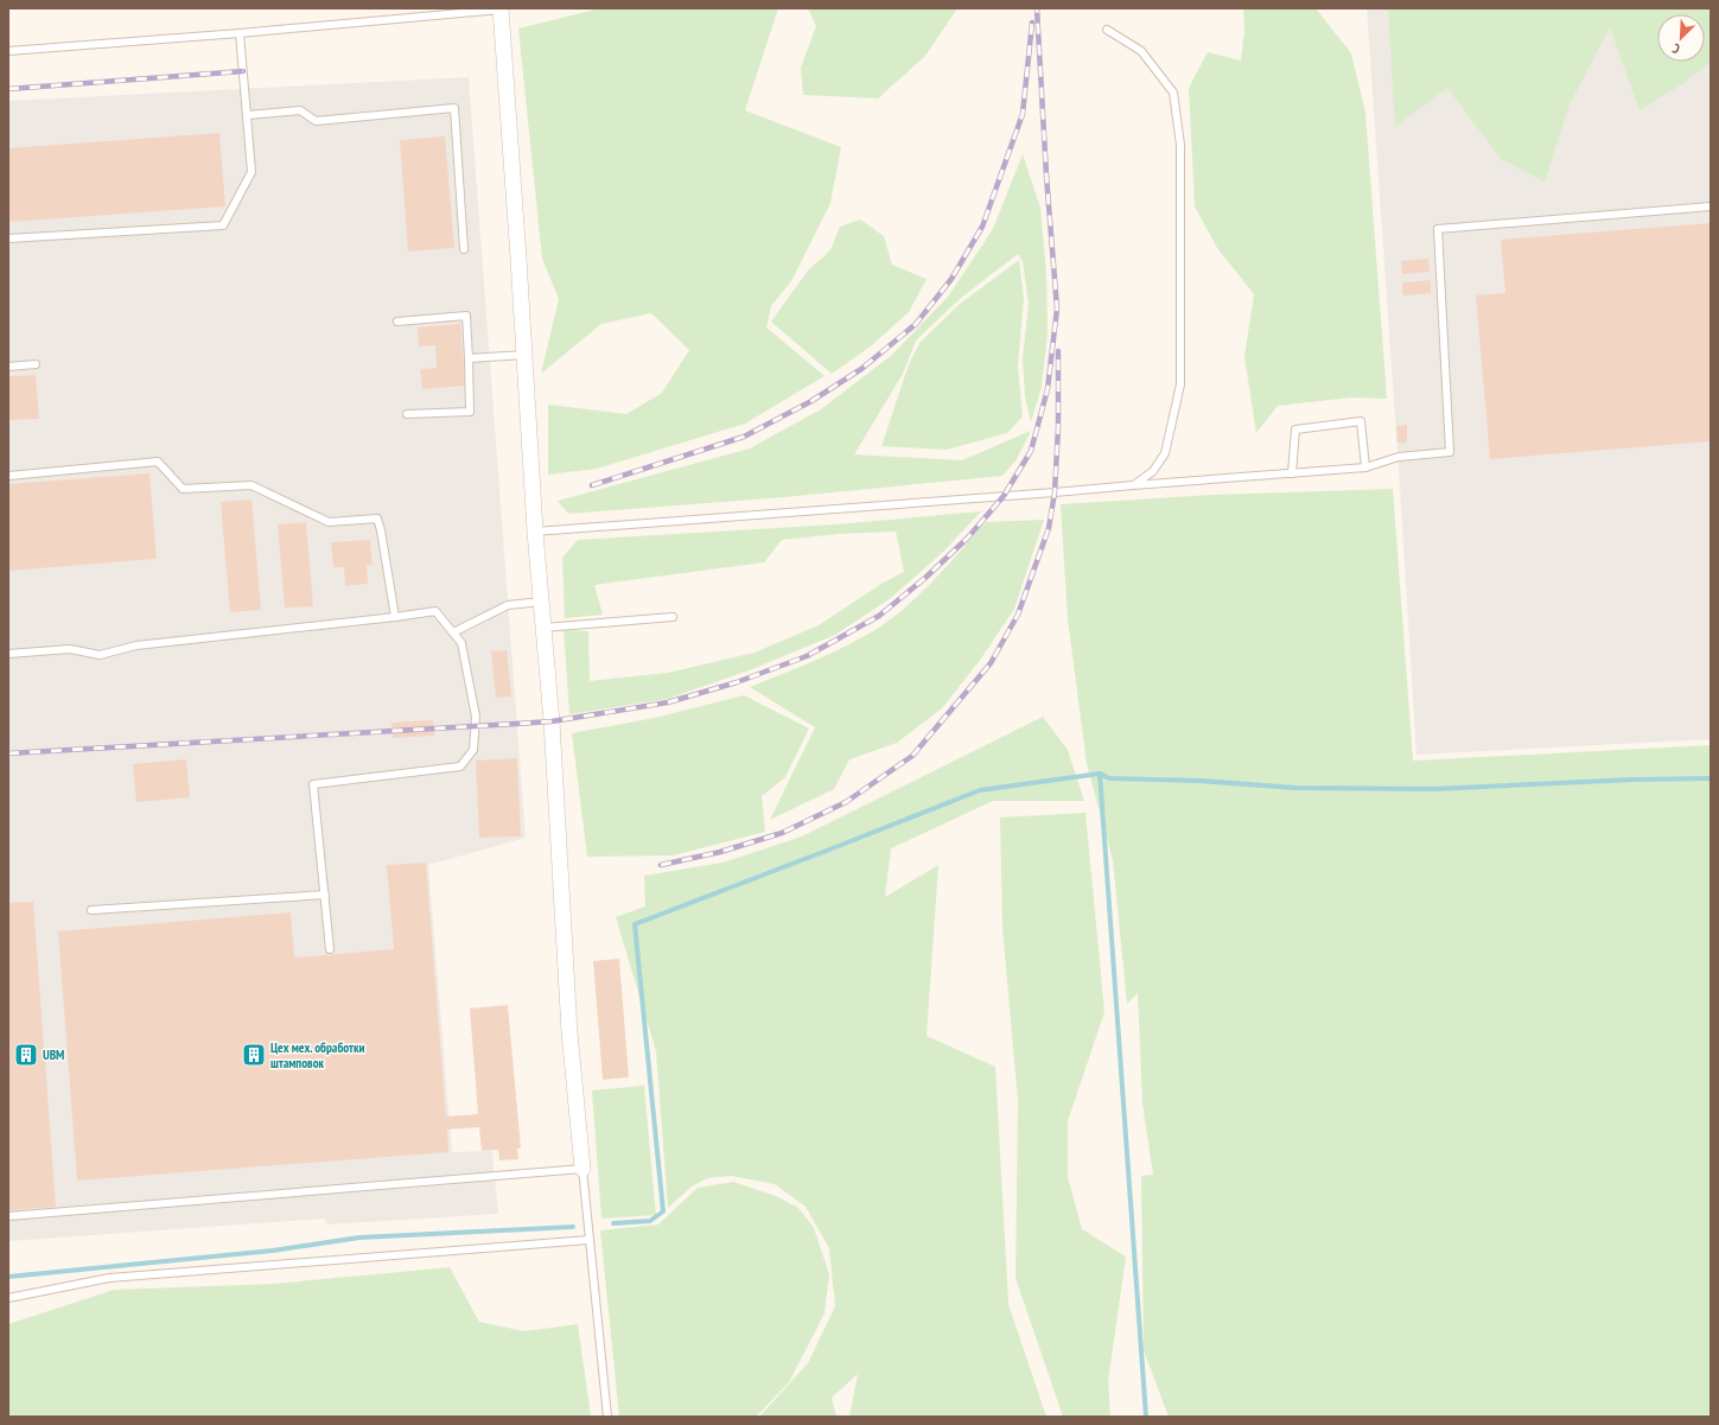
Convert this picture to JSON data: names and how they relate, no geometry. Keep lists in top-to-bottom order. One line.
{"places":{"building":["UBM","Цех мех. обработки штамповок"]},"north":"bottom left"}
